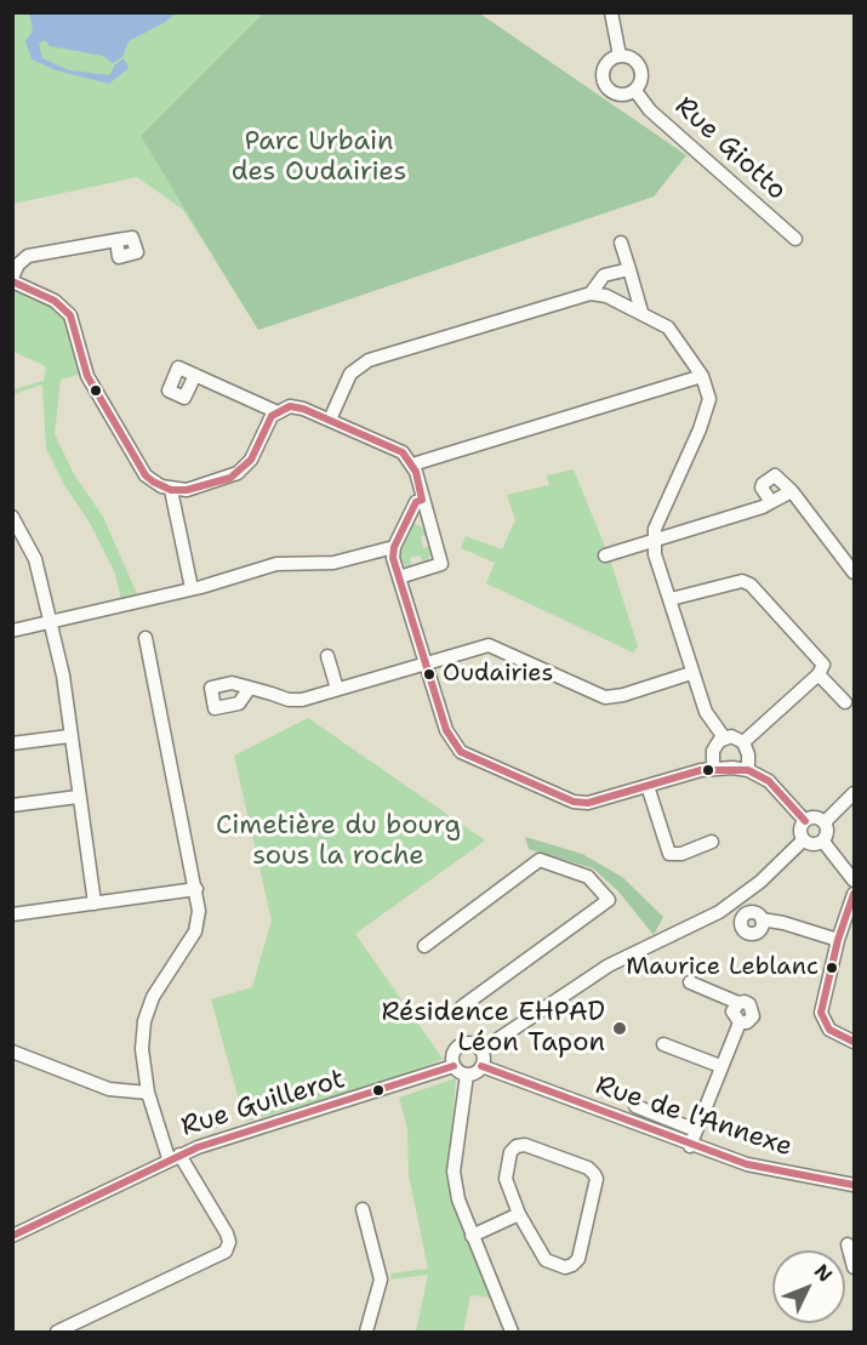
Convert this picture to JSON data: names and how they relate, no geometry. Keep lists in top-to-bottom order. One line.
{"streets":{"street":["Rue Giotto","Rue Guillerot","Rue de l'Annexe"]},"crossings":[["Rue Guillerot","Rue de l'Annexe"]],"parks":["Parc Urbain des Oudairies","Cimetière du bourg sous la roche"],"places":["Oudairies","Maurice Leblanc","Résidence EHPAD Léon Tapon"],"north":"top right"}
